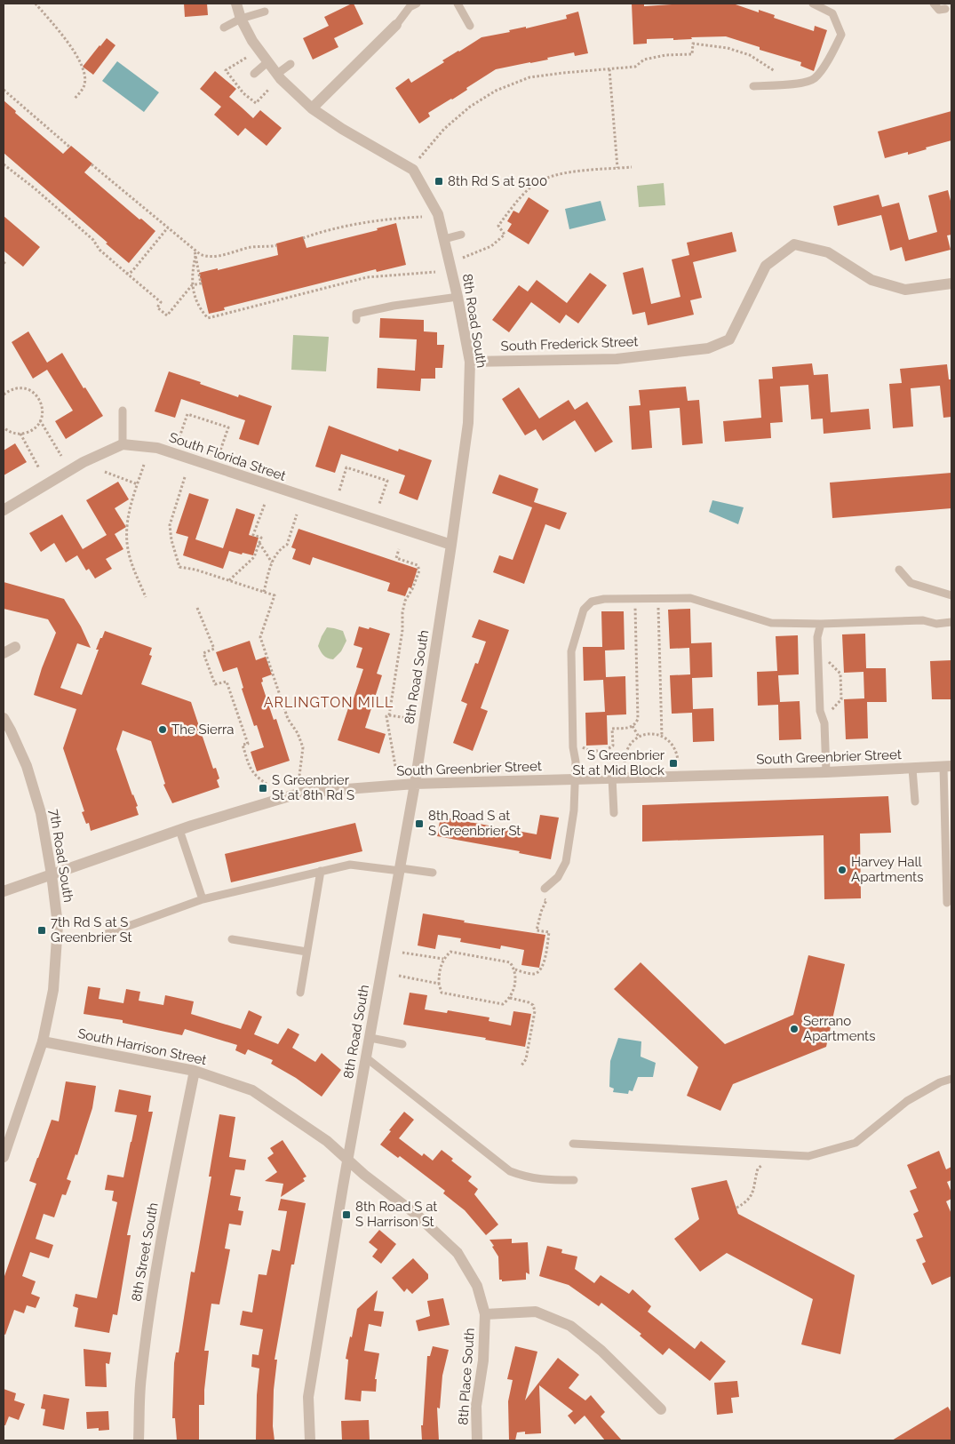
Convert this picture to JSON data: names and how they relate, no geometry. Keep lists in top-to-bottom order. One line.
{"streets":{"street":["8th Road South","South Frederick Street","South Florida Street","South Greenbrier Street","7th Road South","South Harrison Street","8th Street South","8th Place South"]},"crossings":[["8th Road South","South Frederick Street"],["8th Road South","South Florida Street"],["8th Road South","South Greenbrier Street"],["8th Road South","South Harrison Street"],["South Greenbrier Street","7th Road South"],["7th Road South","South Harrison Street"],["South Harrison Street","8th Street South"],["South Harrison Street","8th Place South"]],"districts":["ARLINGTON MILL"],"places":{"transit":["8th Rd S at 5100","S Greenbrier St at Mid Block","S Greenbrier St at 8th Rd S","8th Road S at S Greenbrier St","7th Rd S at S Greenbrier St","8th Road S at S Harrison St"],"other":["The Sierra","Harvey Hall Apartments","Serrano Apartments"]}}
